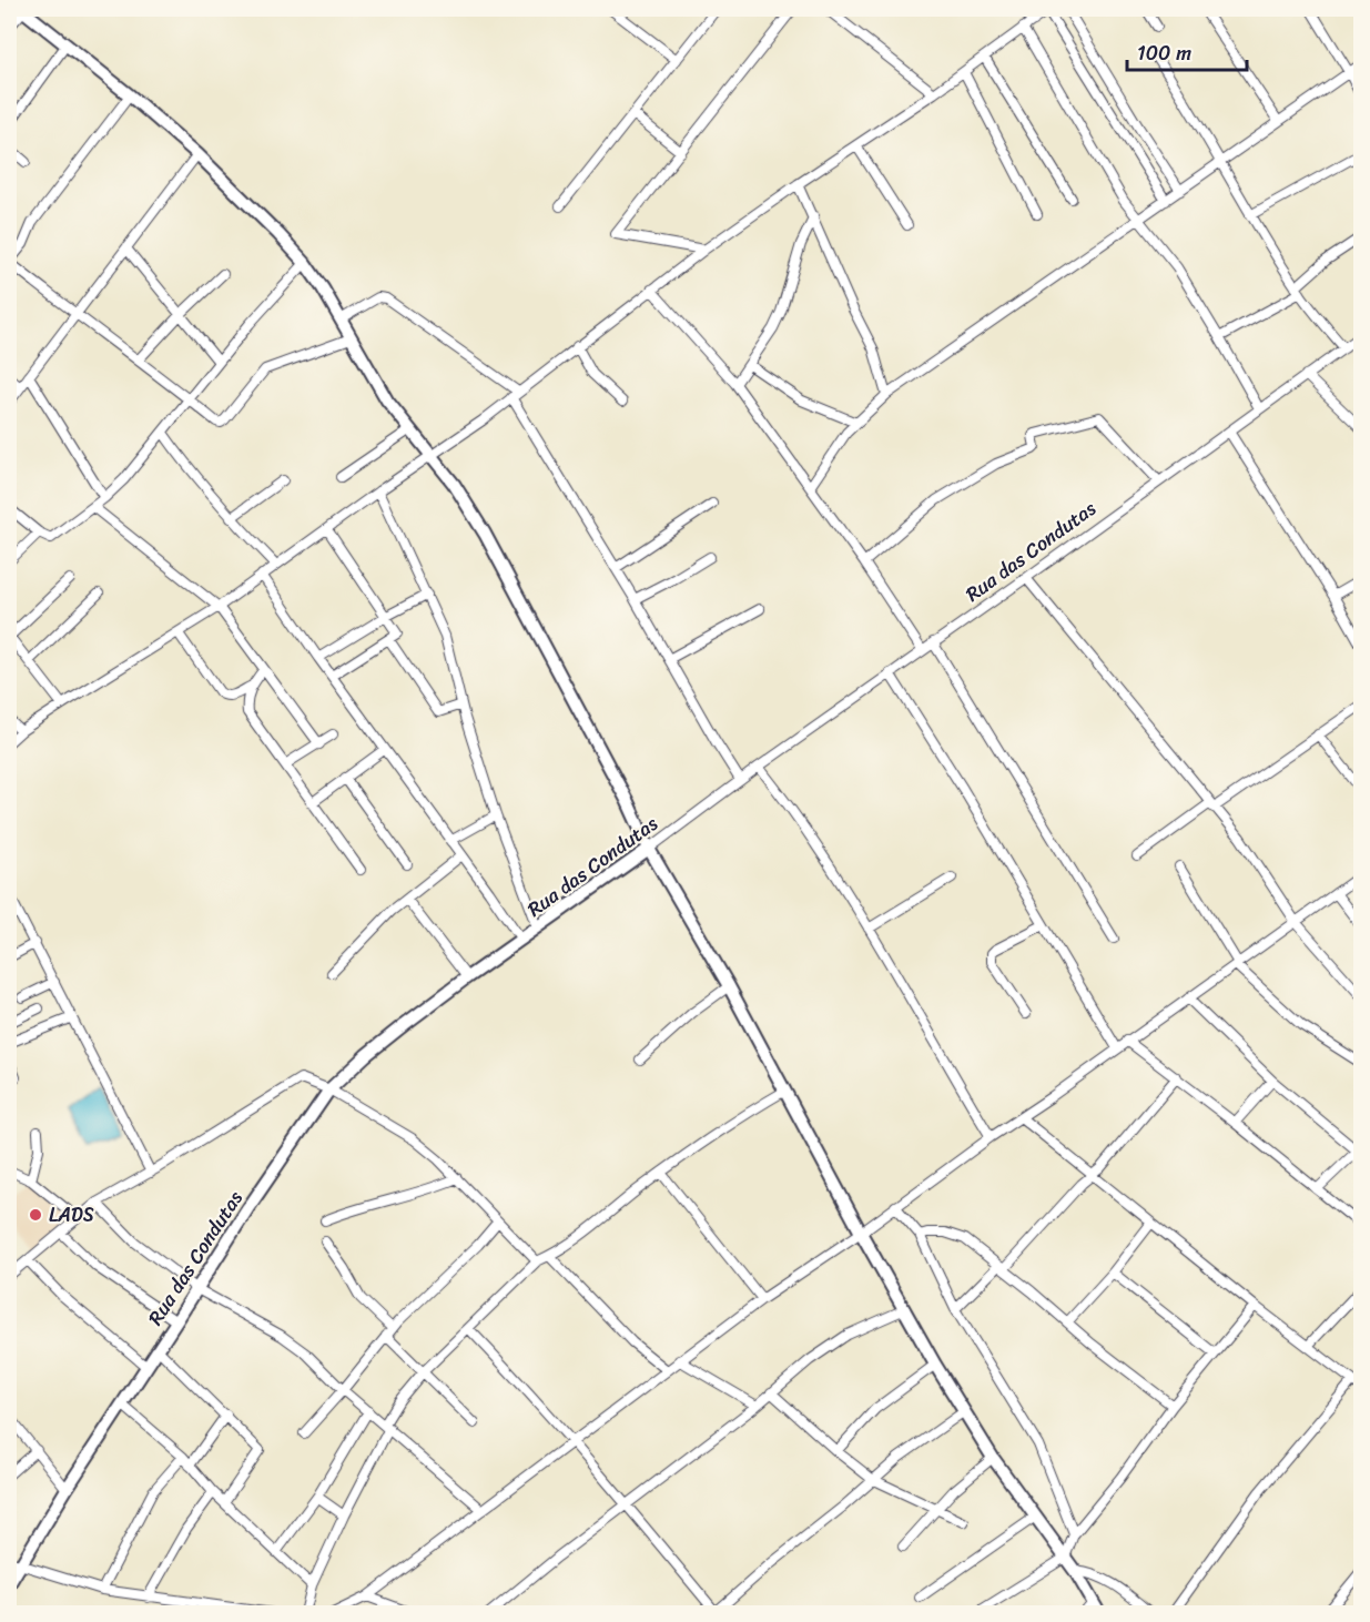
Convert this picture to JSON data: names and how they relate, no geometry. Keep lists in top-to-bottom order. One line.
{"streets":{"street":["Rua das Condutas"]},"places":["LADS"],"scale_bar":"100 m"}
